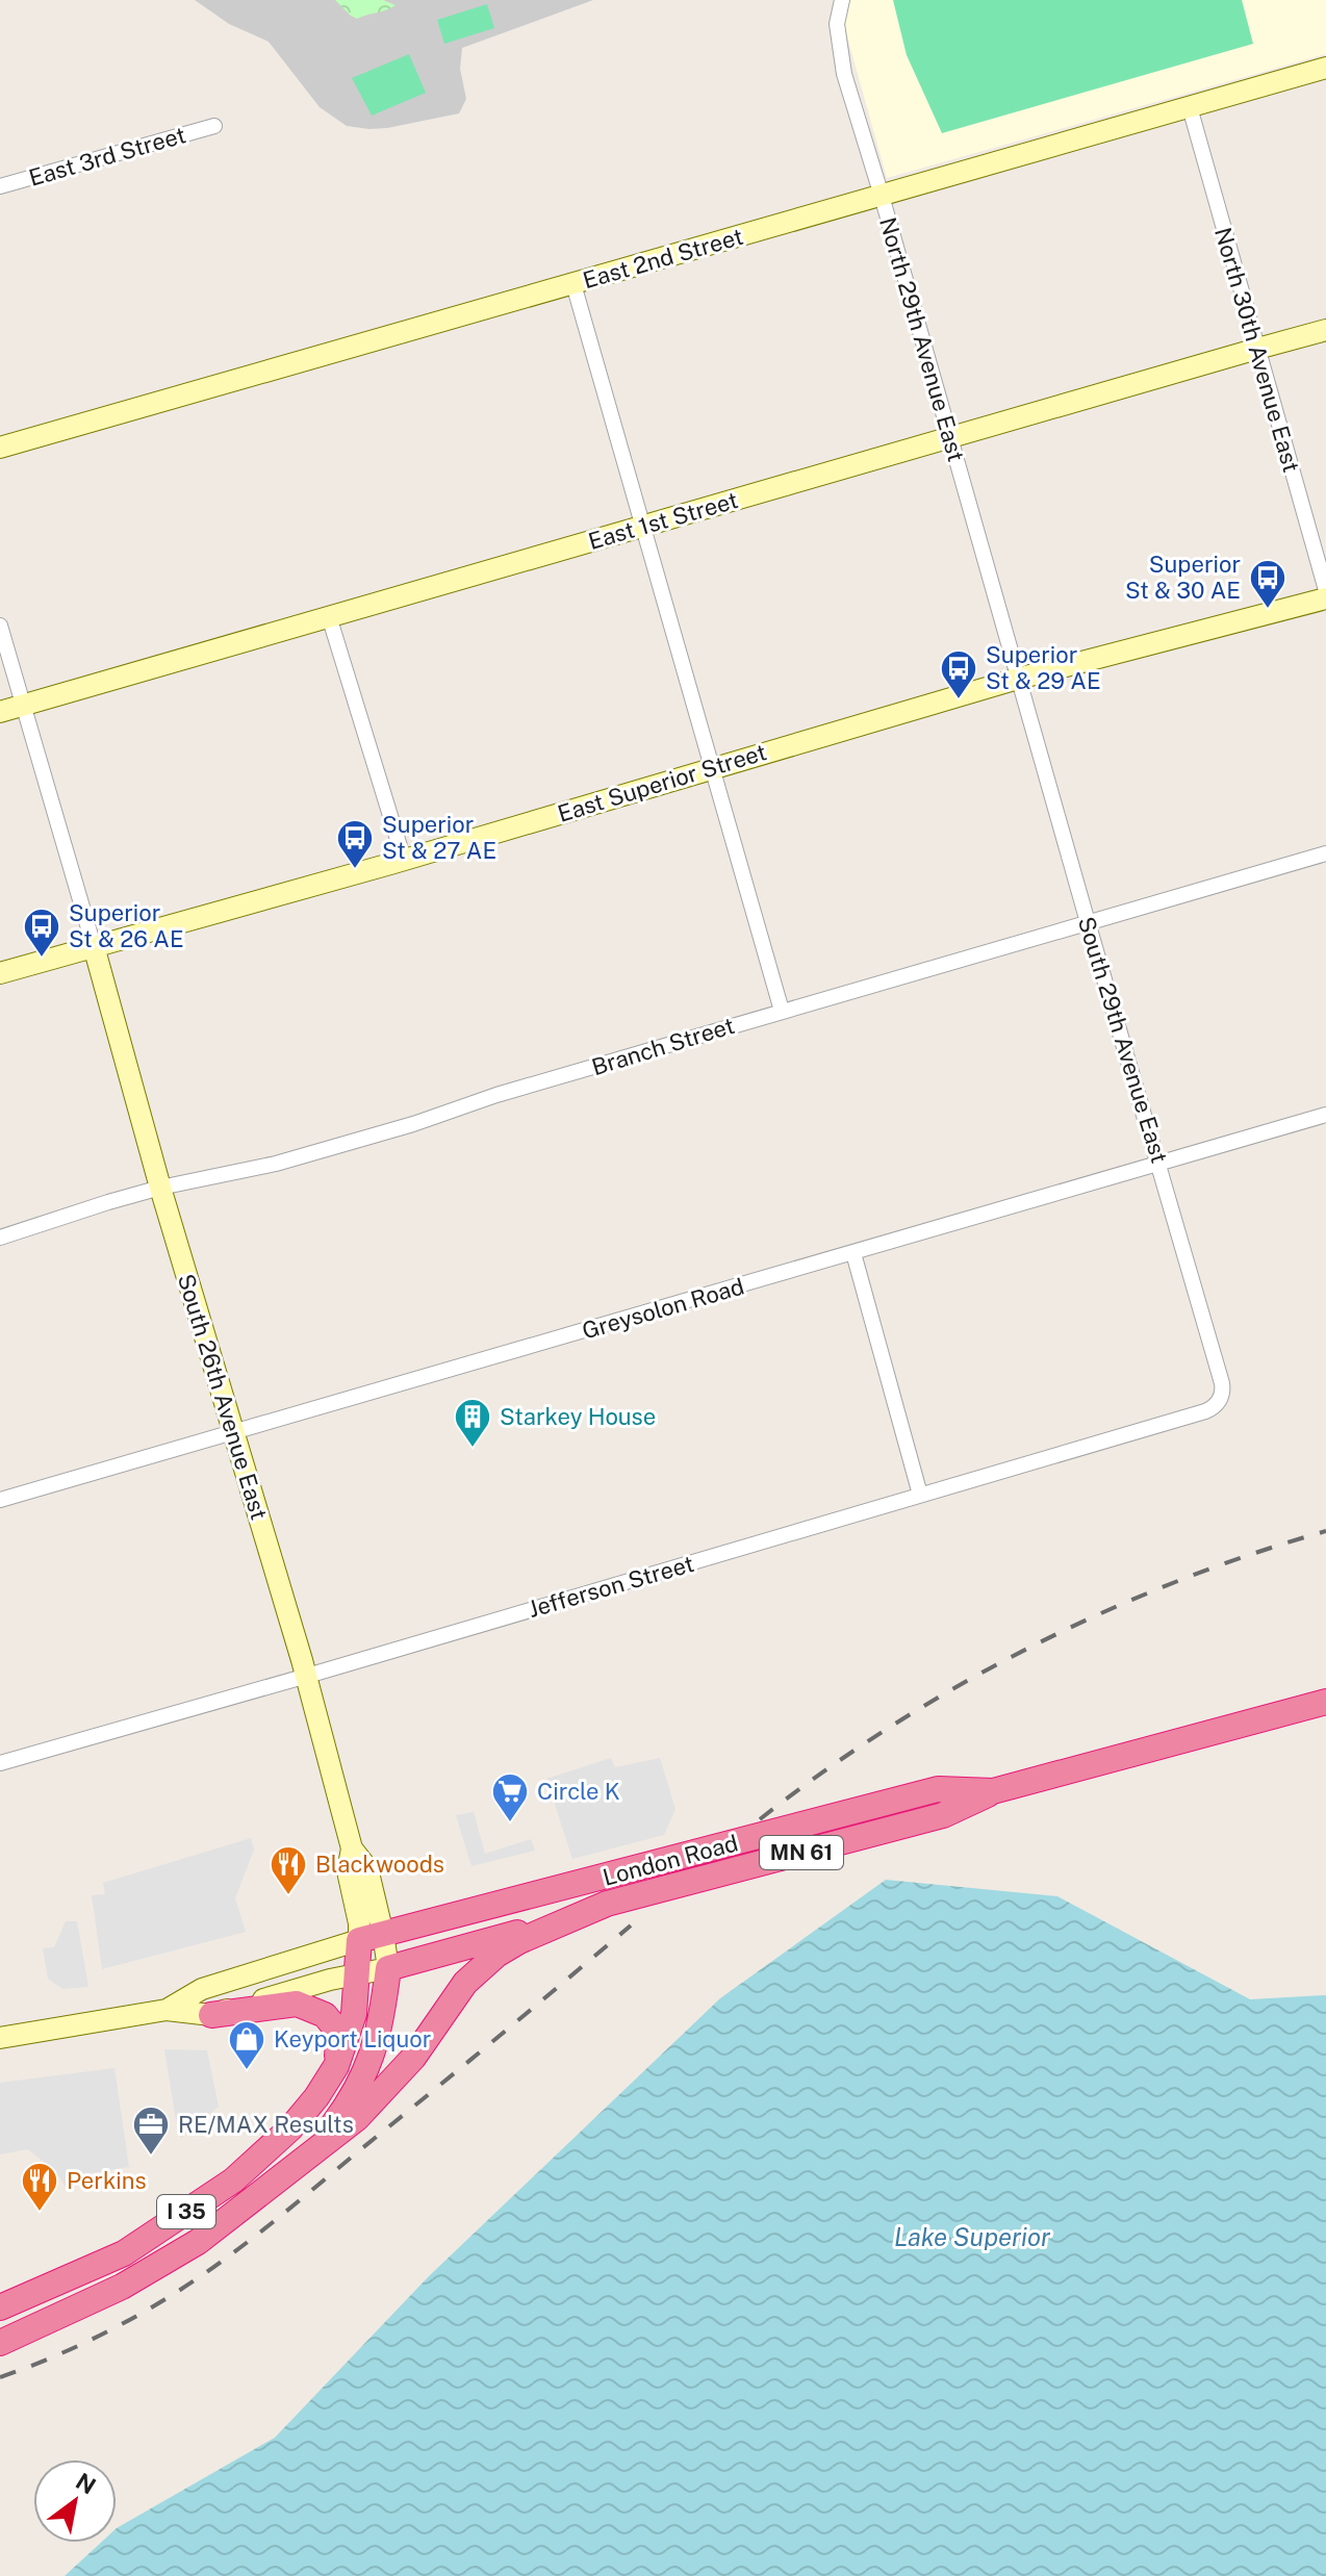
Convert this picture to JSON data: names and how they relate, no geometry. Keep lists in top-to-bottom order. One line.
{"streets":{"highway":["MN 61","London Road","I 35"],"street":["East 3rd Street","East 2nd Street","North 29th Avenue East","North 30th Avenue East","East 1st Street","East Superior Street","South 29th Avenue East","Branch Street","Greysolon Road","South 26th Avenue East","Jefferson Street"]},"crossings":[["East 2nd Street","North 29th Avenue East"],["East 2nd Street","North 30th Avenue East"],["North 29th Avenue East","East 1st Street"],["North 29th Avenue East","East Superior Street"],["North 29th Avenue East","South 29th Avenue East"],["North 30th Avenue East","East 1st Street"],["East Superior Street","South 29th Avenue East"],["East Superior Street","South 26th Avenue East"],["South 29th Avenue East","Branch Street"],["South 29th Avenue East","Greysolon Road"],["South 29th Avenue East","Jefferson Street"],["Branch Street","South 26th Avenue East"],["Greysolon Road","South 26th Avenue East"],["South 26th Avenue East","Jefferson Street"],["South 26th Avenue East","London Road"],["South 26th Avenue East","I 35"],["MN 61","London Road"],["London Road","I 35"]],"water":["Lake Superior"],"places":{"bus stop":["Superior St & 30 AE","Superior St & 29 AE","Superior St & 27 AE","Superior St & 26 AE"],"building":["Starkey House"],"supermarket":["Circle K"],"restaurant":["Blackwoods","Perkins"],"shop":["Keyport Liquor"],"office":["RE/MAX Results"]},"north":"top right"}
